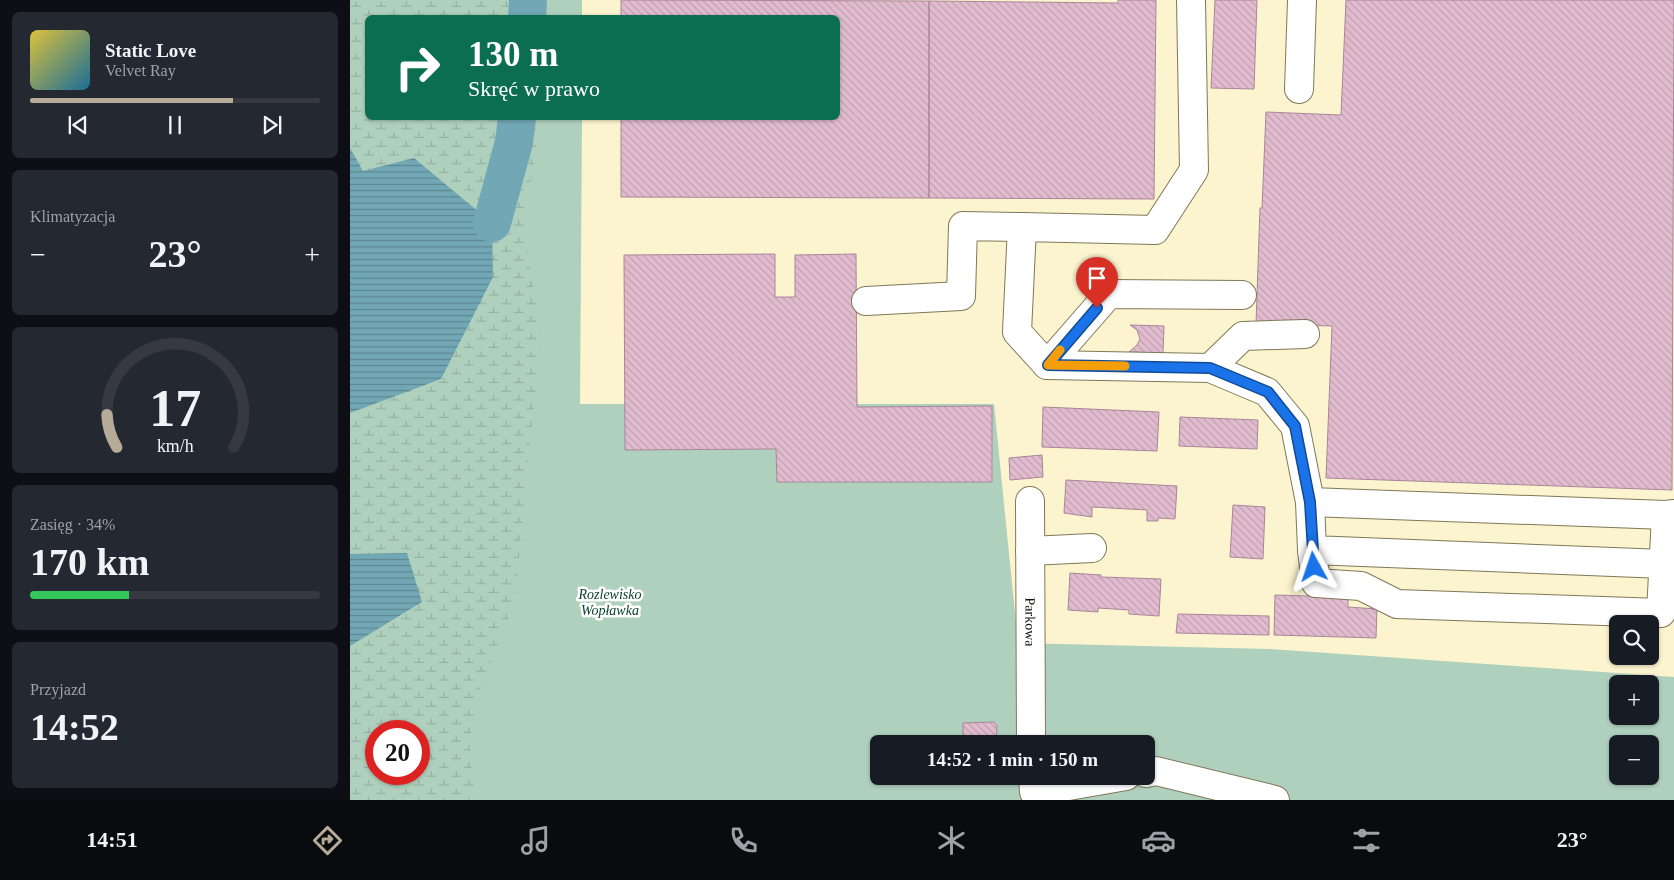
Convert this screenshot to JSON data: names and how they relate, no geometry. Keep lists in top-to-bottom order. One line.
{"streets":{"street":["Parkowa"]},"parks":["Rozlewisko Wopławka"],"page":{"turn":["130 m","Skręć w prawo"],"song":["Static Love","Velvet Ray"],"tile":["Klimatyzacja",["Zasięg · 34%","170 km"],["Przyjazd","14:52"]],"heat":["−","23°","+"],"map_buttons":["+","−"],"limit":"20","trip":"14:52 · 1 min · 150 m","tabs":["14:51","23°"],"gauge":["17","km/h"]}}
